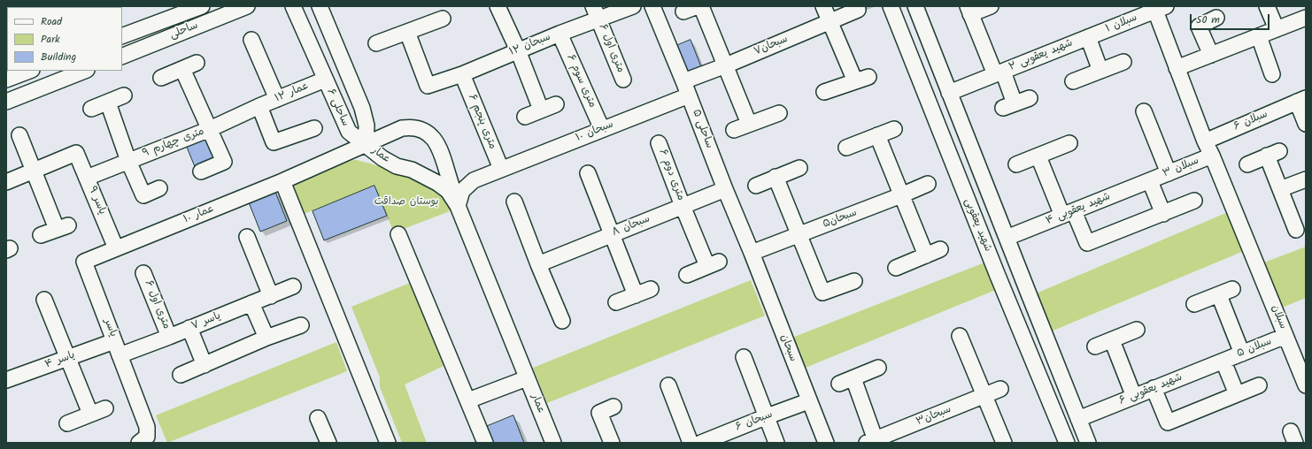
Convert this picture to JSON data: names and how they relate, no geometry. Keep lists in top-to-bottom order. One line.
{"streets":{"street":["سبلان ۱","ساحلی","سبحان ۱۲","سبحان۷","۶ متری اول","شهید یعقوبی ۲","۶ متری سوم","عمار ۱۲","ساحلی ۶","سبلان ۶","۶ متری پنجم","ساحلی ۵","سبحان ۱۰","۹ متری چهارم","عمار","سبلان ۳","۶ متری دوم","یاسر ۹","شهید یعقوبی ۴","عمار ۱۰","سبحان۵","شهید یعقوبی","سبحان ۸","سبلان","یاسر ۷","یاسر","سبحان","سبلان ۵","یاسر ۴","شهید یعقوبی ۶","سبحان۳","سبحان ۶"]},"crossings":[["سبلان ۱","شهید یعقوبی ۲"],["سبلان ۱","سبلان"],["سبحان ۱۲","۶ متری اول"],["سبحان ۱۲","۶ متری سوم"],["سبحان ۱۲","۶ متری پنجم"],["سبحان۷","ساحلی ۵"],["۶ متری اول","یاسر ۷"],["شهید یعقوبی ۲","شهید یعقوبی"],["۶ متری سوم","سبحان ۱۰"],["عمار ۱۲","ساحلی ۶"],["عمار ۱۲","۹ متری چهارم"],["ساحلی ۶","عمار"],["سبلان ۶","سبلان"],["۶ متری پنجم","سبحان ۱۰"],["ساحلی ۵","سبحان ۱۰"],["ساحلی ۵","سبحان۵"],["ساحلی ۵","سبحان ۸"],["ساحلی ۵","سبحان"],["سبحان ۱۰","عمار"],["۹ متری چهارم","یاسر ۹"],["عمار","عمار ۱۰"],["سبلان ۳","شهید یعقوبی ۴"],["سبلان ۳","سبلان"],["۶ متری دوم","سبحان ۸"],["یاسر ۹","عمار ۱۰"],["یاسر ۹","یاسر"],["شهید یعقوبی ۴","شهید یعقوبی"],["عمار ۱۰","یاسر"],["سبحان۵","سبحان"],["شهید یعقوبی","شهید یعقوبی ۶"],["سبلان","سبلان ۵"],["یاسر ۷","یاسر"],["یاسر","یاسر ۴"],["سبحان","سبحان ۶"],["سبلان ۵","شهید یعقوبی ۶"]],"parks":["بوستان صداقت"],"legend":["Road","Park","Building"],"scale_bar":"50 m"}
